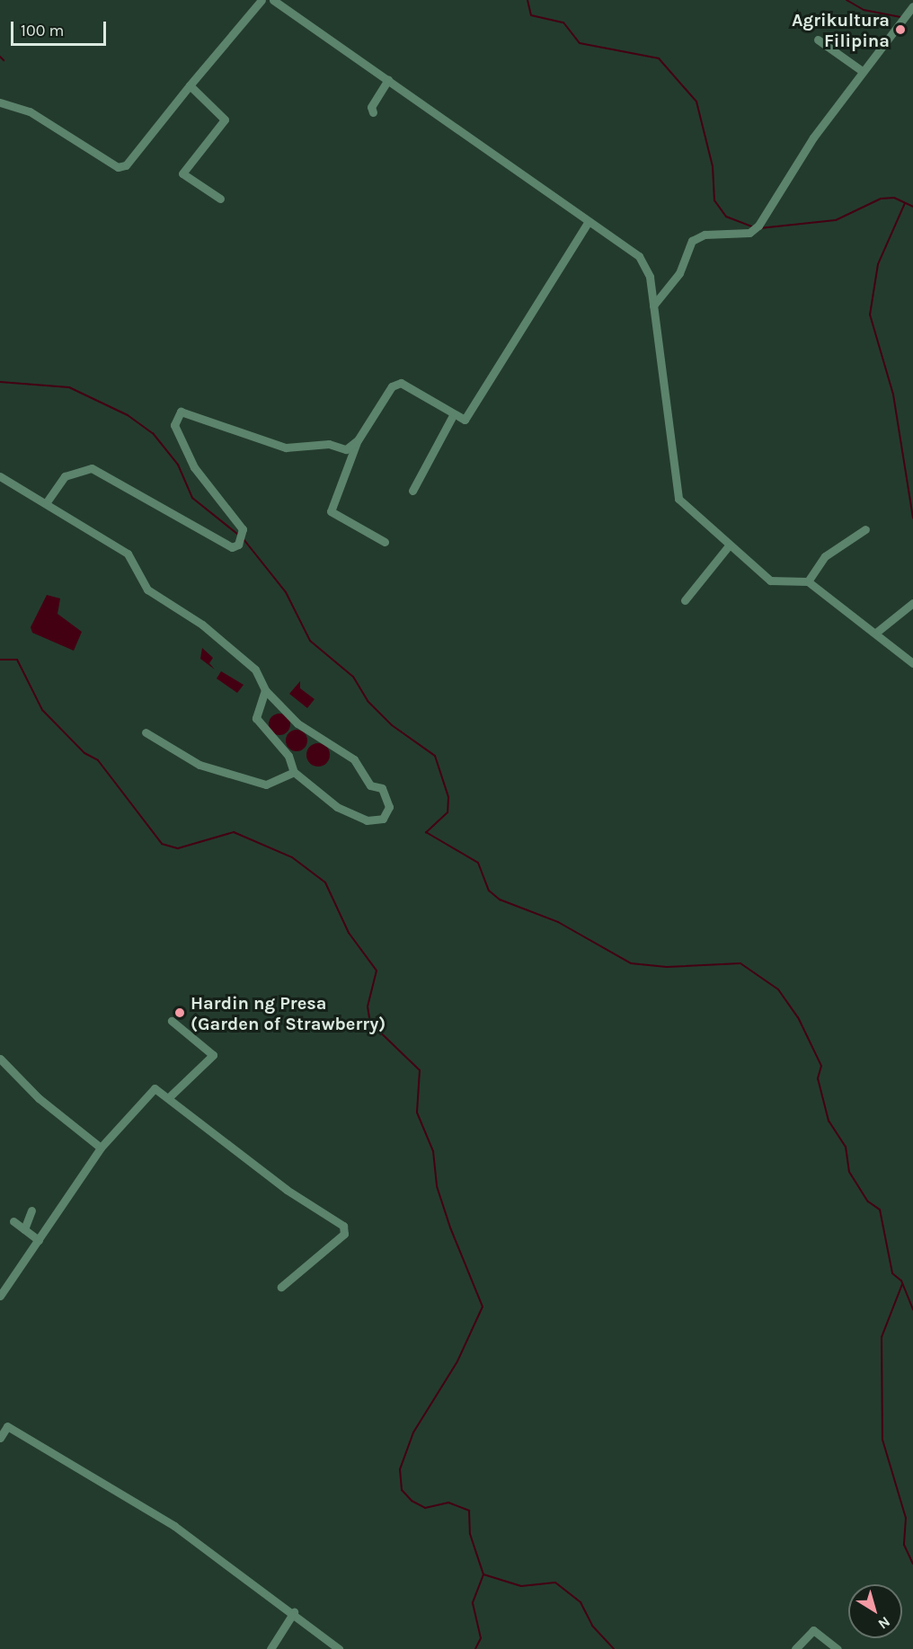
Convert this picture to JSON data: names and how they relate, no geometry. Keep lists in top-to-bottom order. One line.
{"places":["Agrikultura Filipina","Hardin ng Presa (Garden of Strawberry)"],"scale_bar":"100 m","north":"bottom right"}
